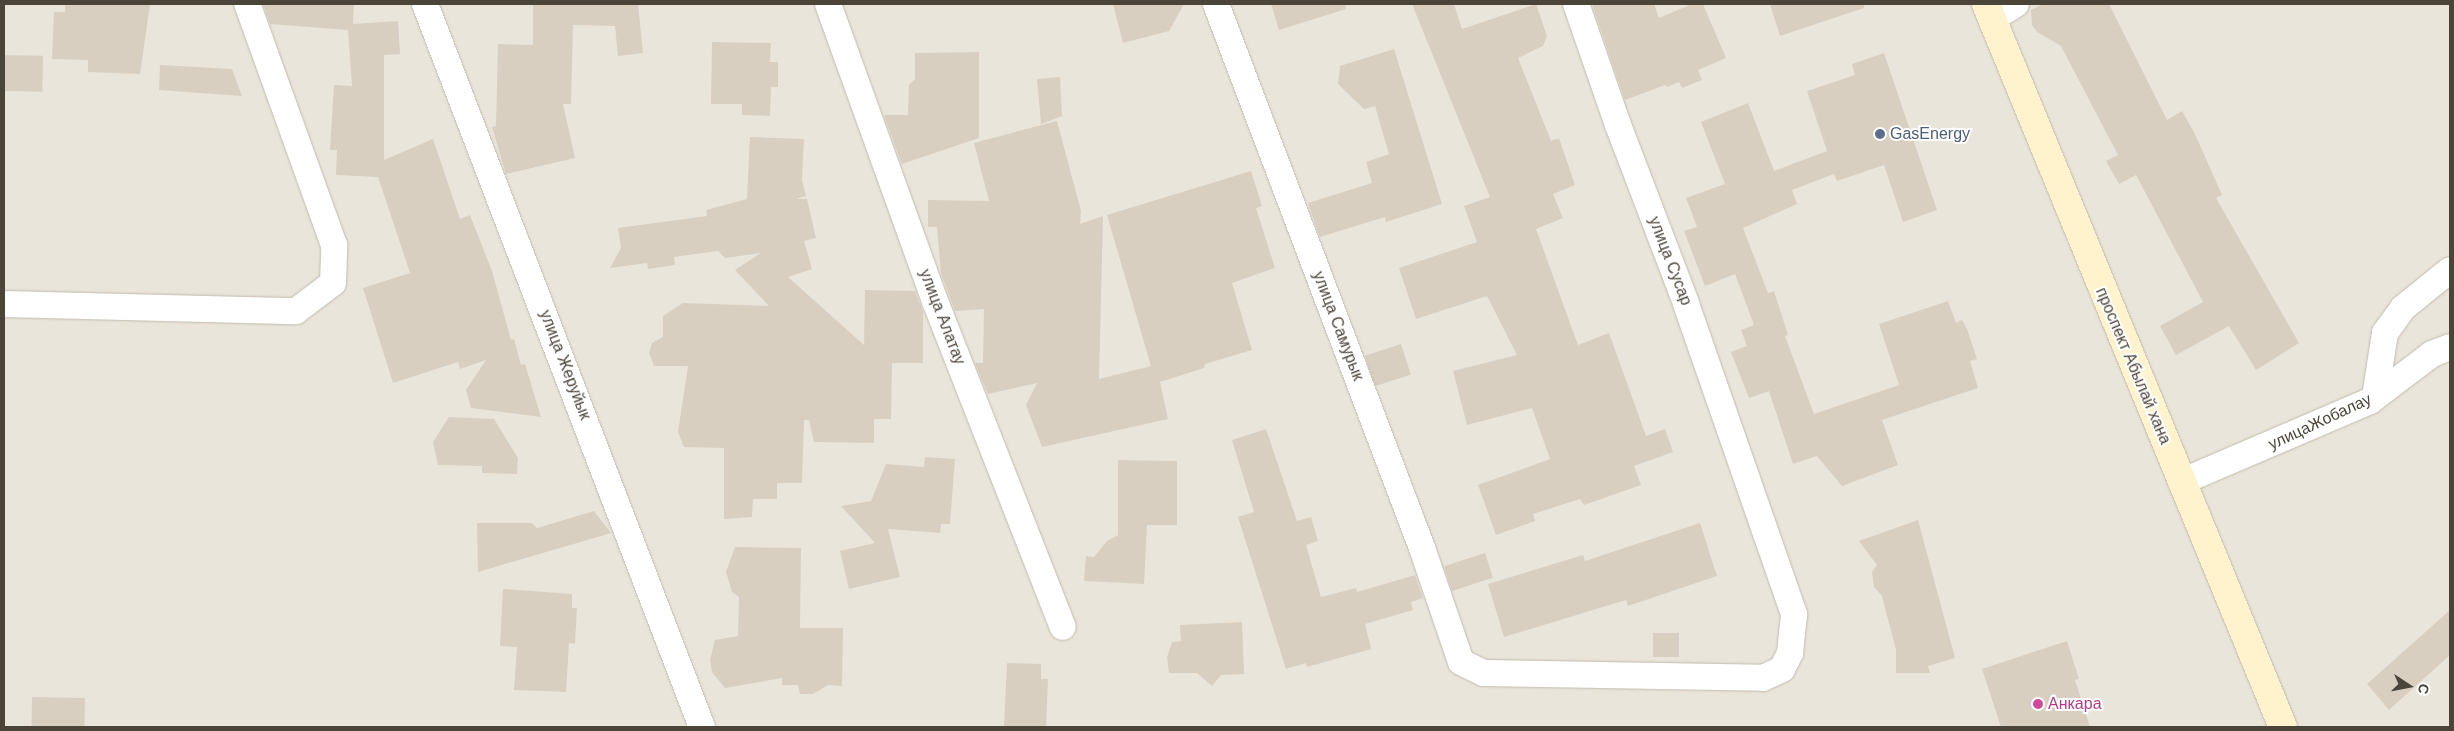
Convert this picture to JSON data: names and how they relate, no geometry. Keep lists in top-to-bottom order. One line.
{"streets":{"main road":["проспект Абылай хана"],"street":["улица Сусар","улица Алатау","улица Самурык","улица Жеруйык","улицаЖобалау"]},"crossings":[["улица Сусар","улица Самурык"],["проспект Абылай хана","улицаЖобалау"]],"places":["GasEnergy","Анкара"],"north":"right"}
